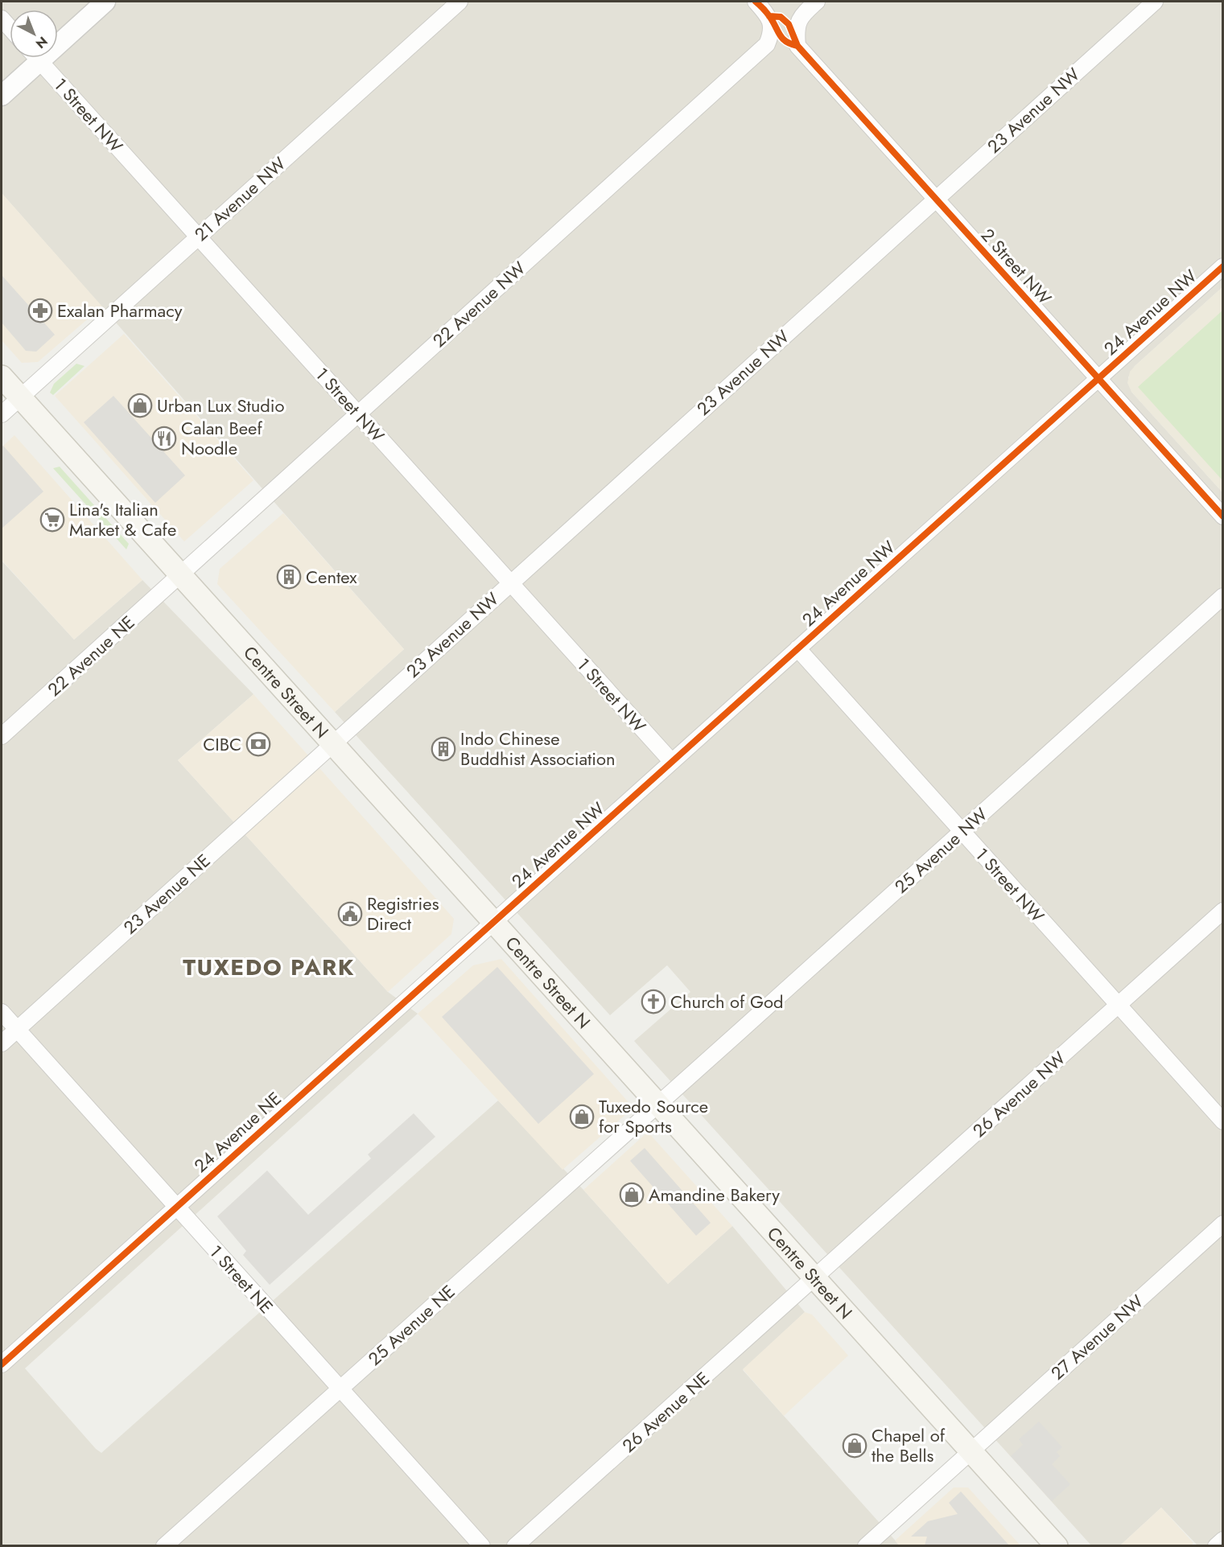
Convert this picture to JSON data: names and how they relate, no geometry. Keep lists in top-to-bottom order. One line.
{"streets":{"main road":["Centre Street N"],"street":["23 Avenue NW","1 Street NW","21 Avenue NW","2 Street NW","22 Avenue NW","24 Avenue NW","22 Avenue NE","25 Avenue NW","23 Avenue NE","26 Avenue NW","24 Avenue NE","1 Street NE","25 Avenue NE","27 Avenue NW","26 Avenue NE"]},"crossings":[["23 Avenue NW","1 Street NW"],["23 Avenue NW","2 Street NW"],["23 Avenue NW","Centre Street N"],["23 Avenue NW","23 Avenue NE"],["1 Street NW","21 Avenue NW"],["1 Street NW","22 Avenue NW"],["1 Street NW","24 Avenue NW"],["1 Street NW","25 Avenue NW"],["1 Street NW","26 Avenue NW"],["21 Avenue NW","Centre Street N"],["2 Street NW","24 Avenue NW"],["22 Avenue NW","22 Avenue NE"],["22 Avenue NW","Centre Street N"],["24 Avenue NW","Centre Street N"],["24 Avenue NW","24 Avenue NE"],["22 Avenue NE","Centre Street N"],["Centre Street N","25 Avenue NW"],["Centre Street N","23 Avenue NE"],["Centre Street N","26 Avenue NW"],["Centre Street N","24 Avenue NE"],["Centre Street N","25 Avenue NE"],["Centre Street N","27 Avenue NW"],["Centre Street N","26 Avenue NE"],["25 Avenue NW","25 Avenue NE"],["23 Avenue NE","1 Street NE"],["26 Avenue NW","26 Avenue NE"],["24 Avenue NE","1 Street NE"],["1 Street NE","25 Avenue NE"]],"districts":["TUXEDO PARK"],"places":{"pharmacy":["Exalan Pharmacy"],"shop":["Urban Lux Studio","Tuxedo Source for Sports","Amandine Bakery","Chapel of the Bells"],"restaurant":["Calan Beef Noodle"],"supermarket":["Lina's Italian Market & Cafe"],"building":["Centex","Indo Chinese Buddhist Association"],"bank":["CIBC"],"public building":["Registries Direct"],"church":["Church of God"]},"north":"bottom right"}
